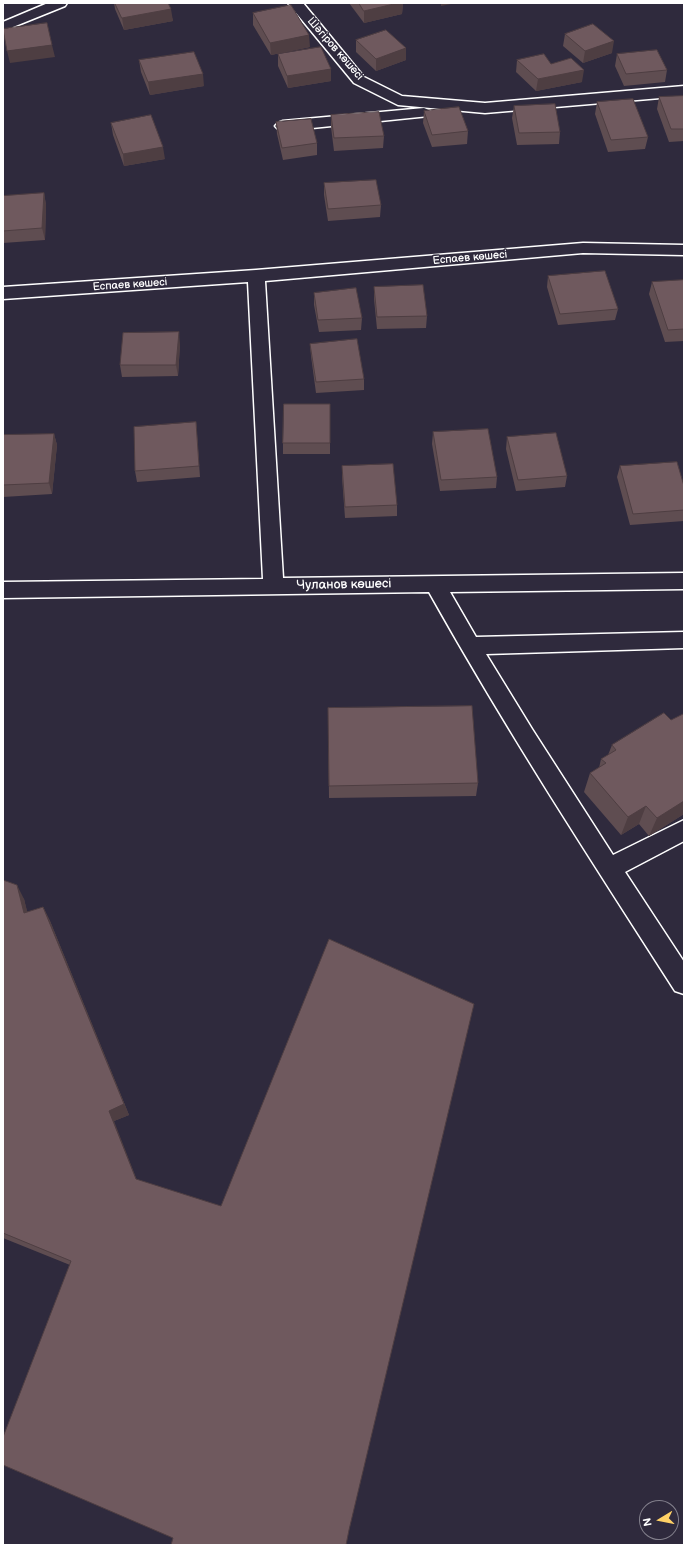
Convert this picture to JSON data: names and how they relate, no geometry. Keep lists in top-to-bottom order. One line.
{"streets":{"street":["Шәгіров көшесі","Еспаев көшесі","Чуланов көшесі"]},"north":"left"}
